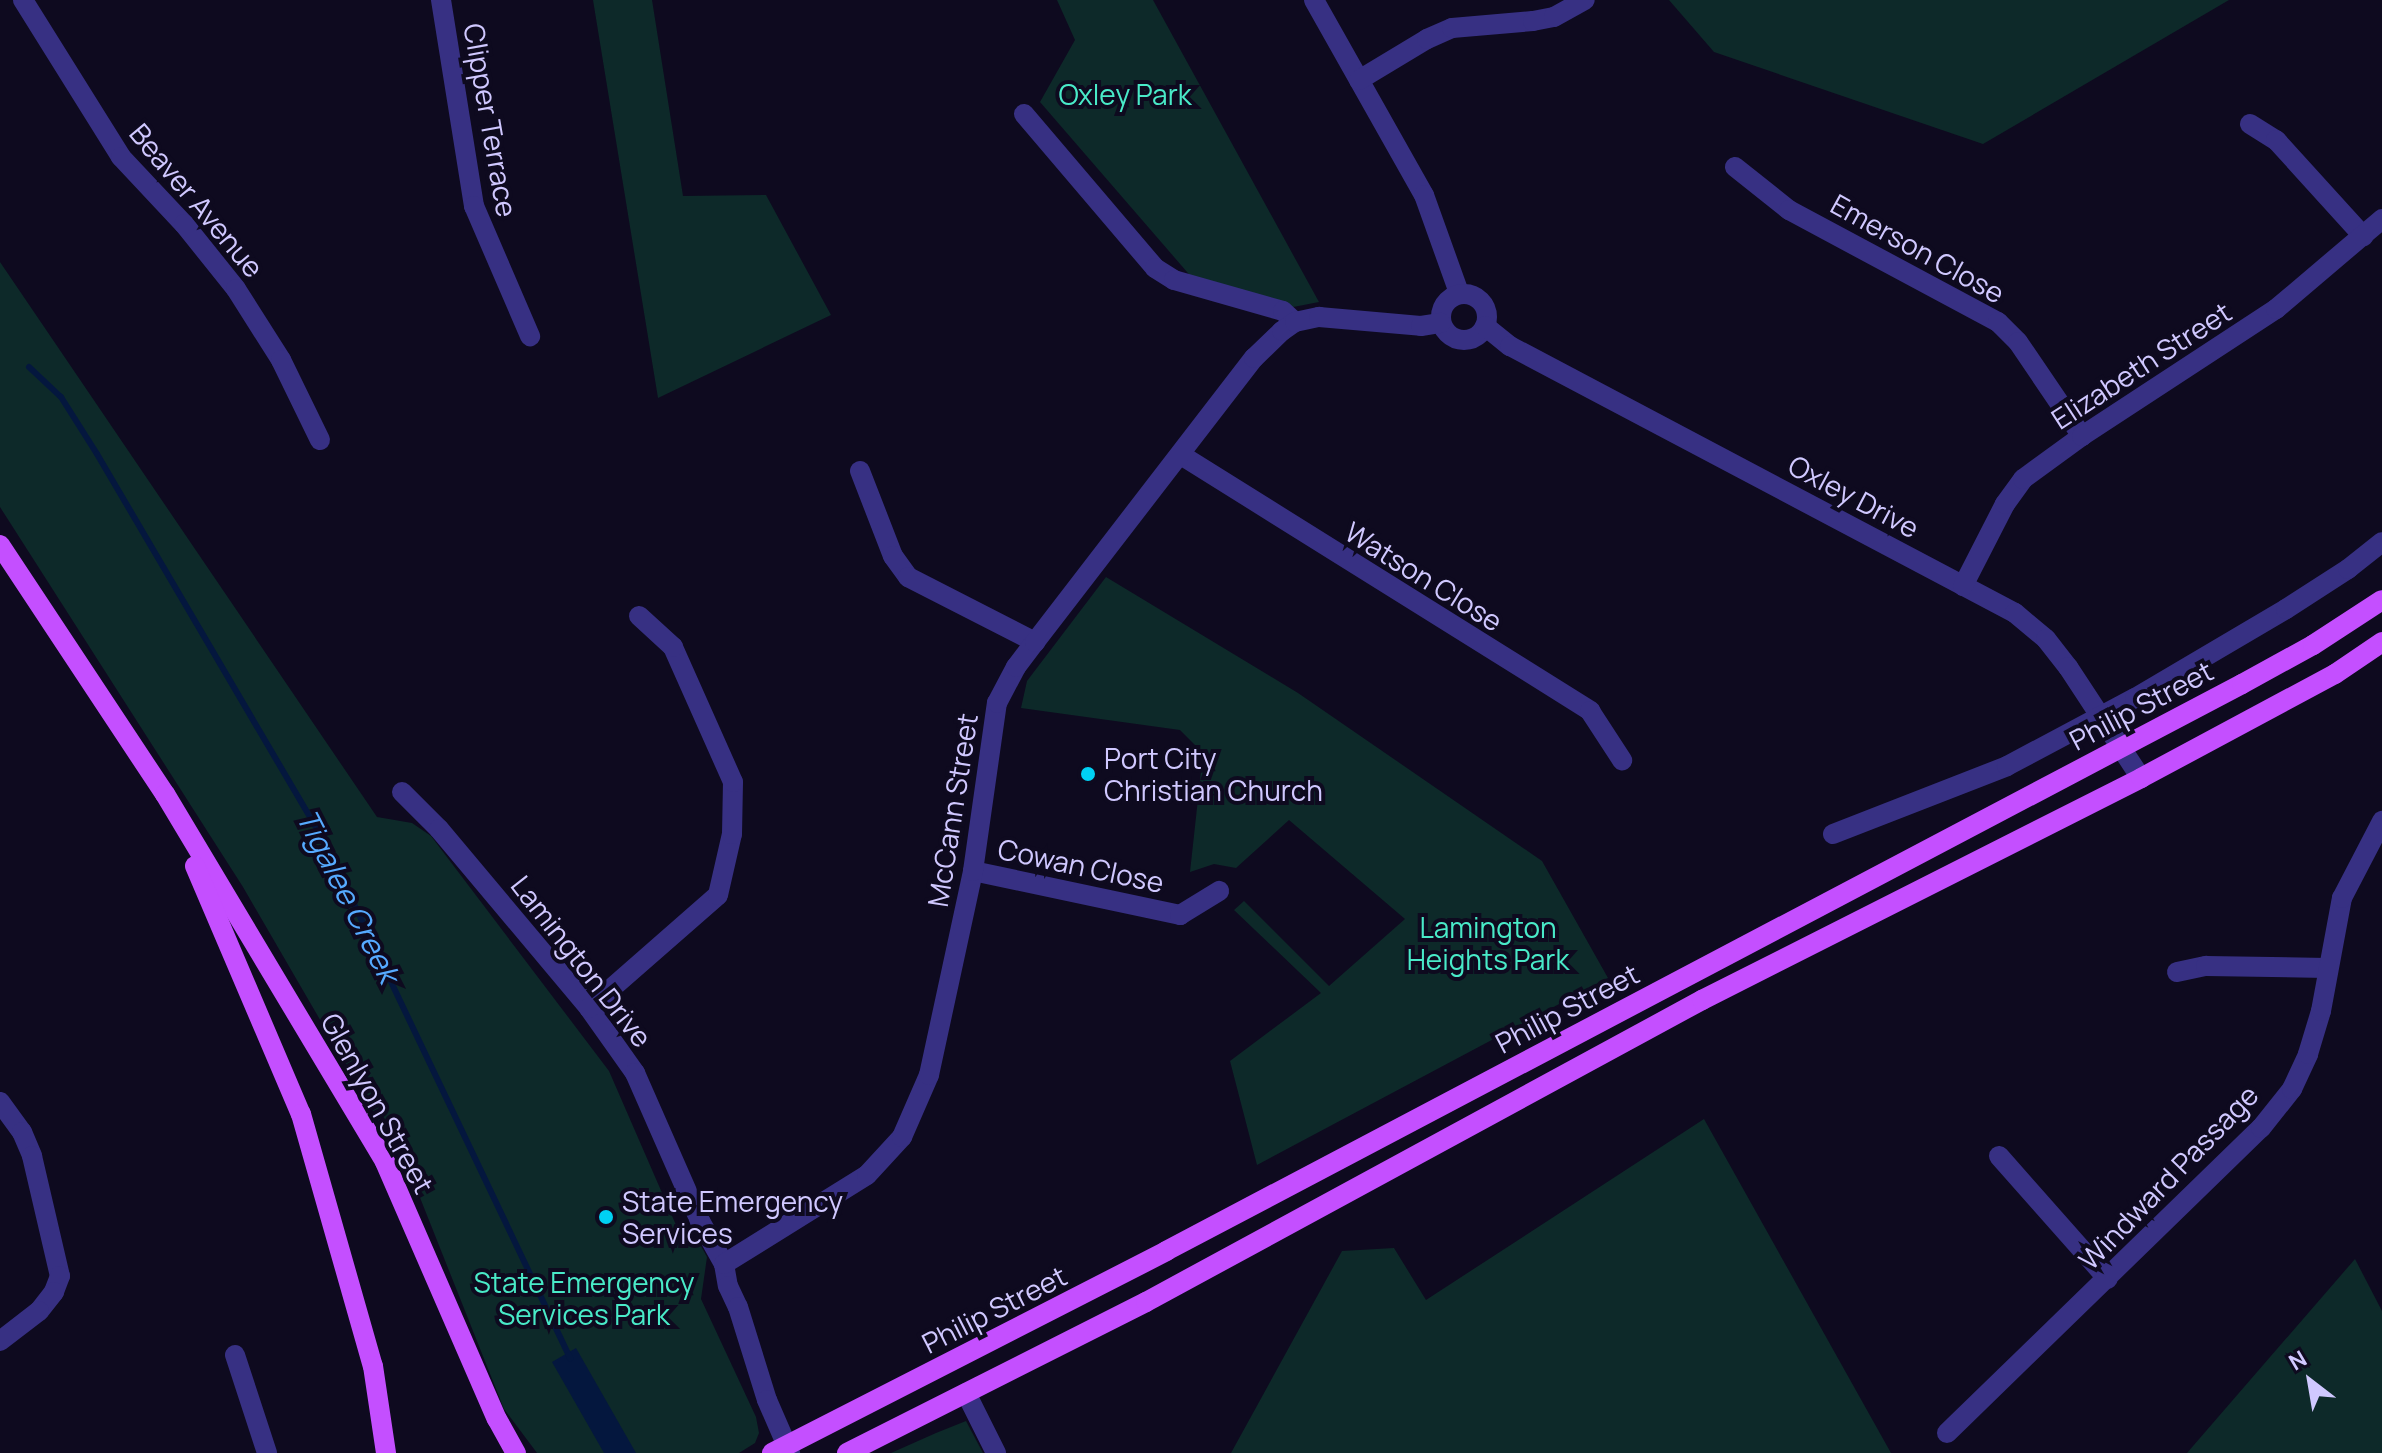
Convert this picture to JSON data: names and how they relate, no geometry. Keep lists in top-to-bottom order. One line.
{"streets":{"main road":["Philip Street","Glenlyon Street"],"street":["Clipper Terrace","Beaver Avenue","Emerson Close","Elizabeth Street","Oxley Drive","Watson Close","McCann Street","Cowan Close","Lamington Drive","Windward Passage"]},"crossings":[["Emerson Close","Elizabeth Street"],["Elizabeth Street","Oxley Drive"],["Oxley Drive","Philip Street"],["Watson Close","McCann Street"],["Philip Street","Lamington Drive"],["McCann Street","Cowan Close"],["McCann Street","Lamington Drive"]],"water":["Tigalee Creek"],"parks":["Oxley Park","Lamington Heights Park","State Emergency Services Park"],"places":["Port City Christian Church","State Emergency Services"],"north":"top left"}
